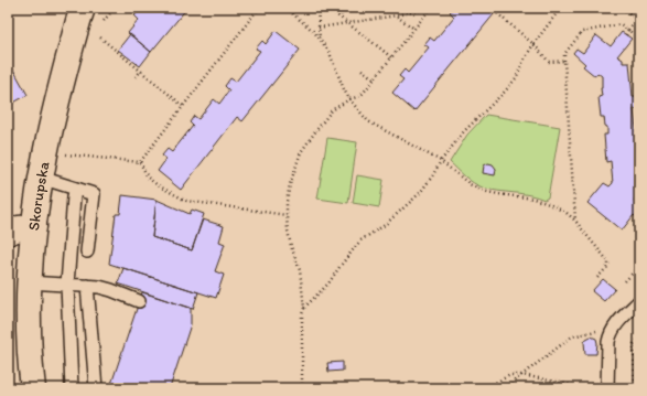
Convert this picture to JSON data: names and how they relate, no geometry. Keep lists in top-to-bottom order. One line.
{"streets":{"street":["Skorupska"]}}
